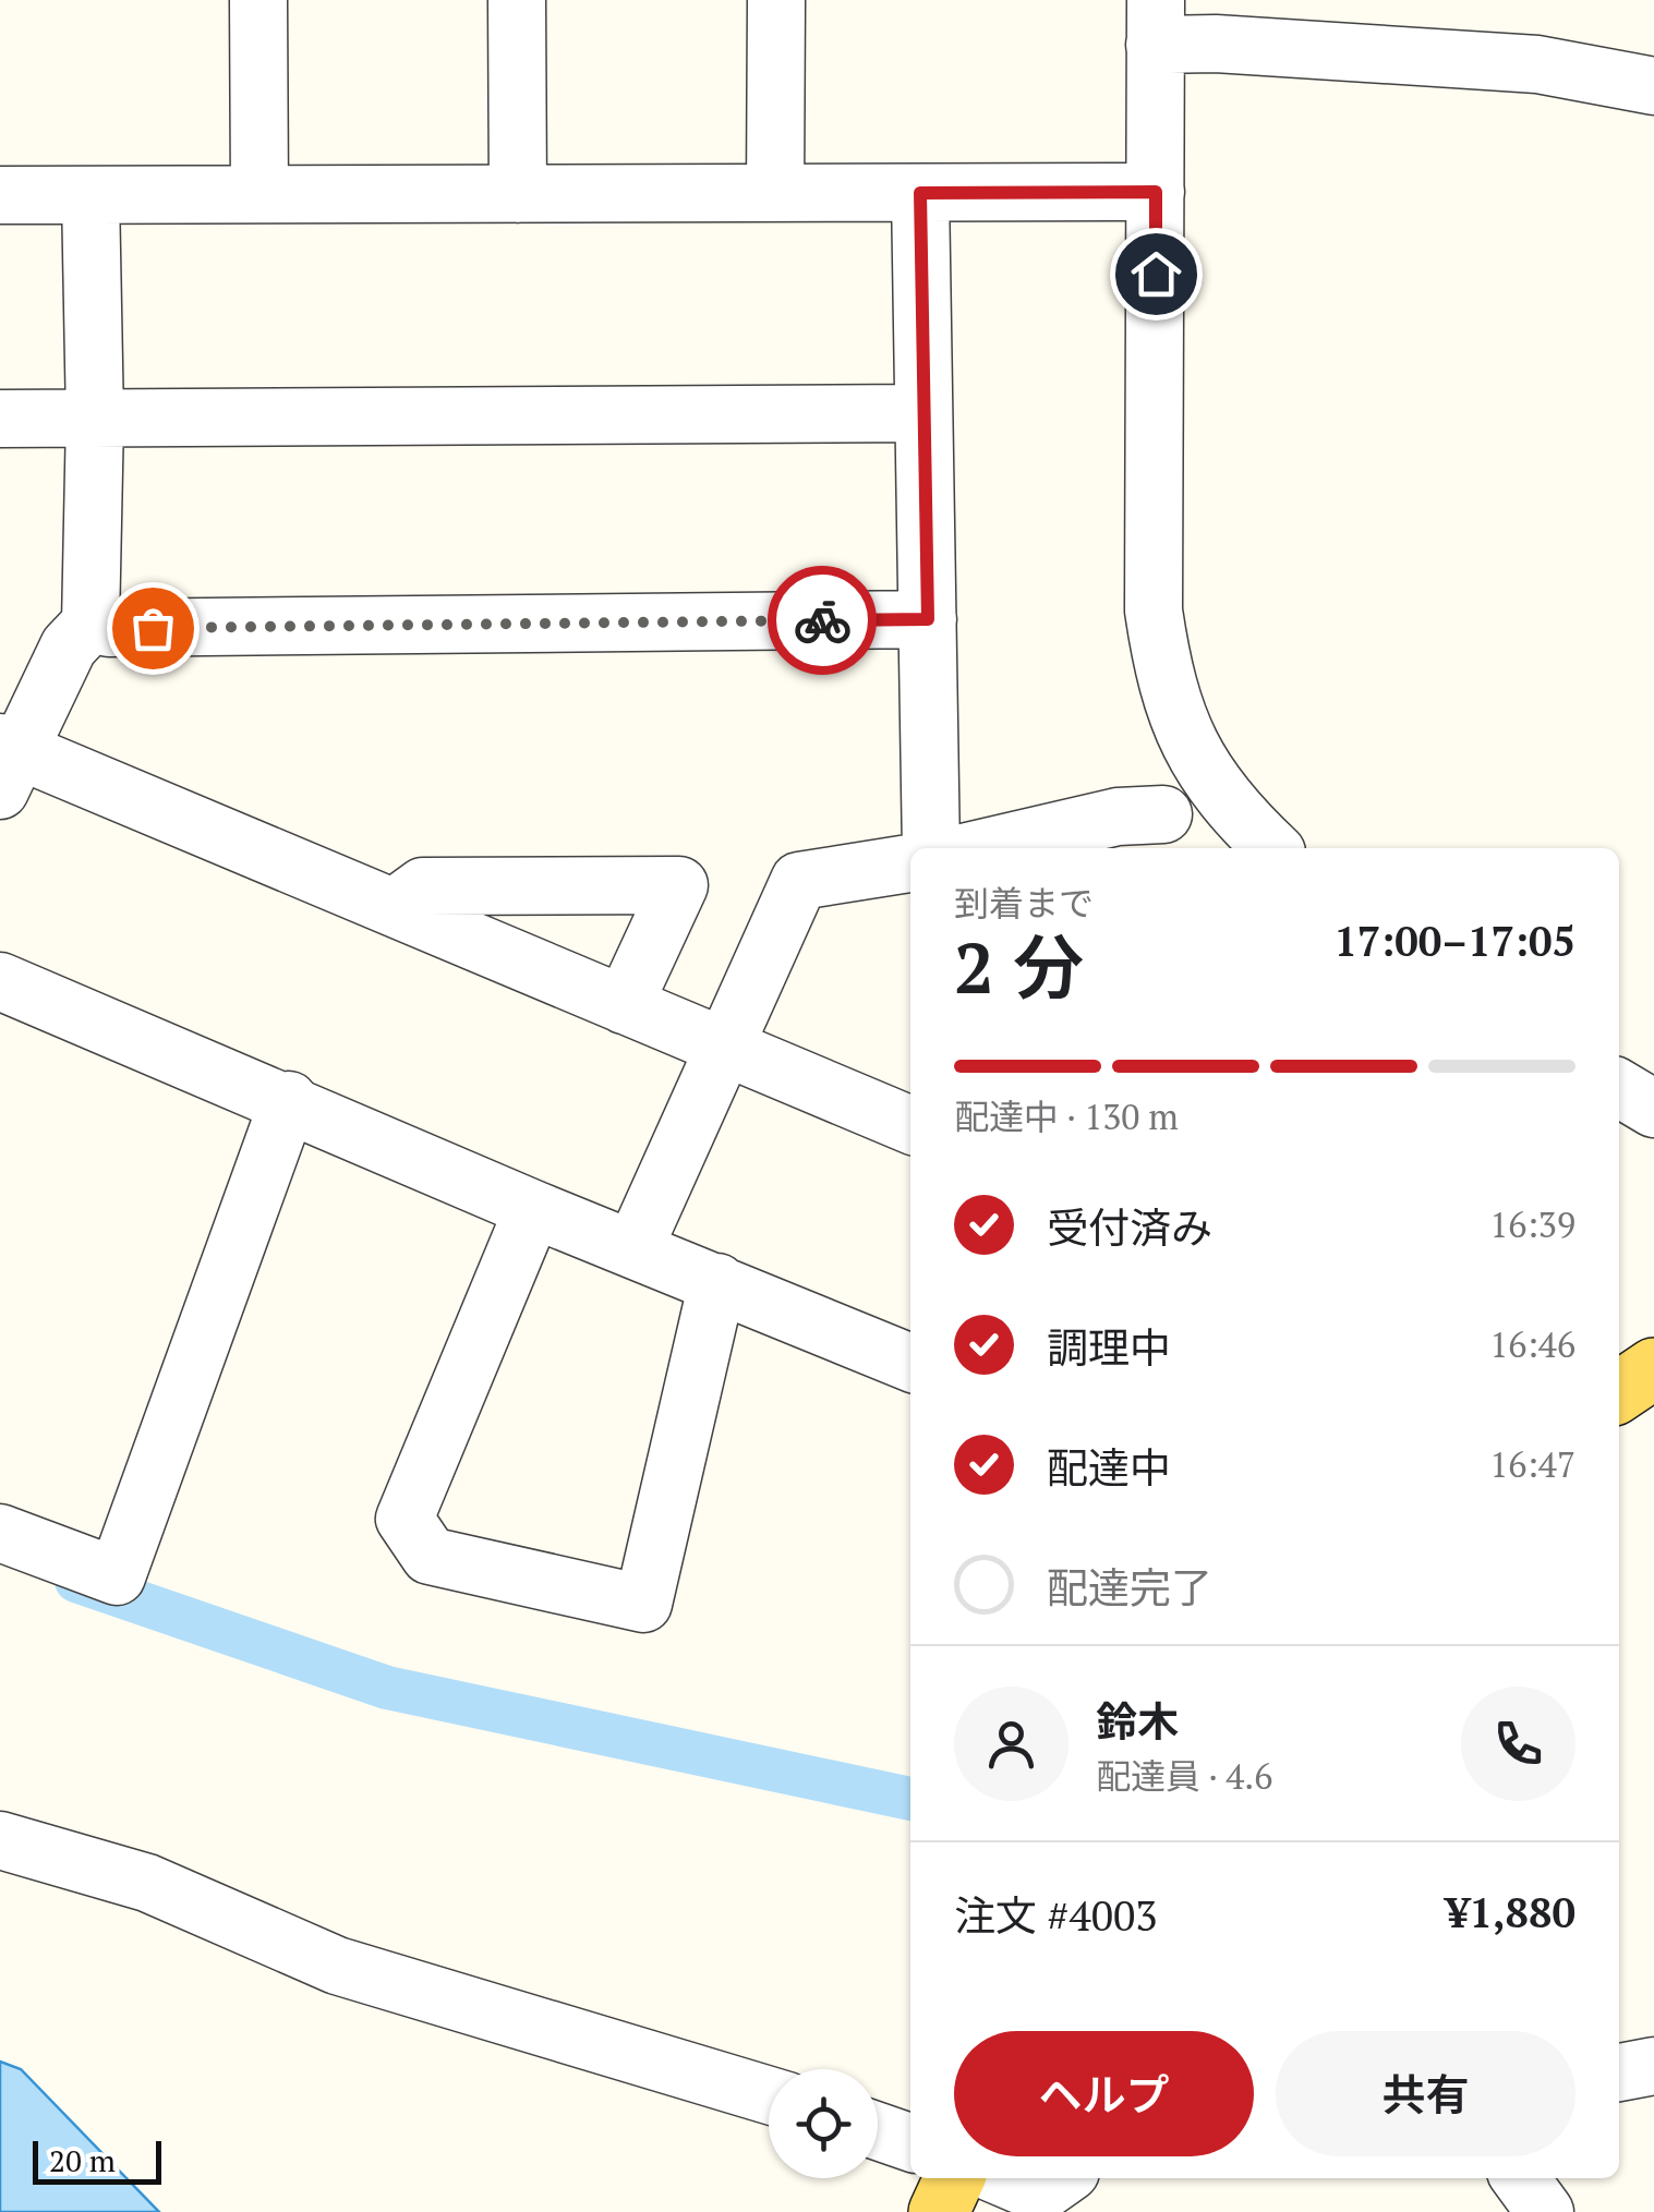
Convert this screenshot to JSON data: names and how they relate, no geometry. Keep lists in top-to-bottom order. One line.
{"scale_bar":"20 m","page":{"heading":["2 分","到着まで","17:00–17:05"],"panel":["鈴木","配達員 · 4.6","注文 #4003","¥1,880"],"bar":"配達中 · 130 m","list":[["受付済み","16:39"],["調理中","16:46"],["配達中","16:47"],"配達完了"],"buttons":["ヘルプ","共有"],"scale":"20 m"}}
